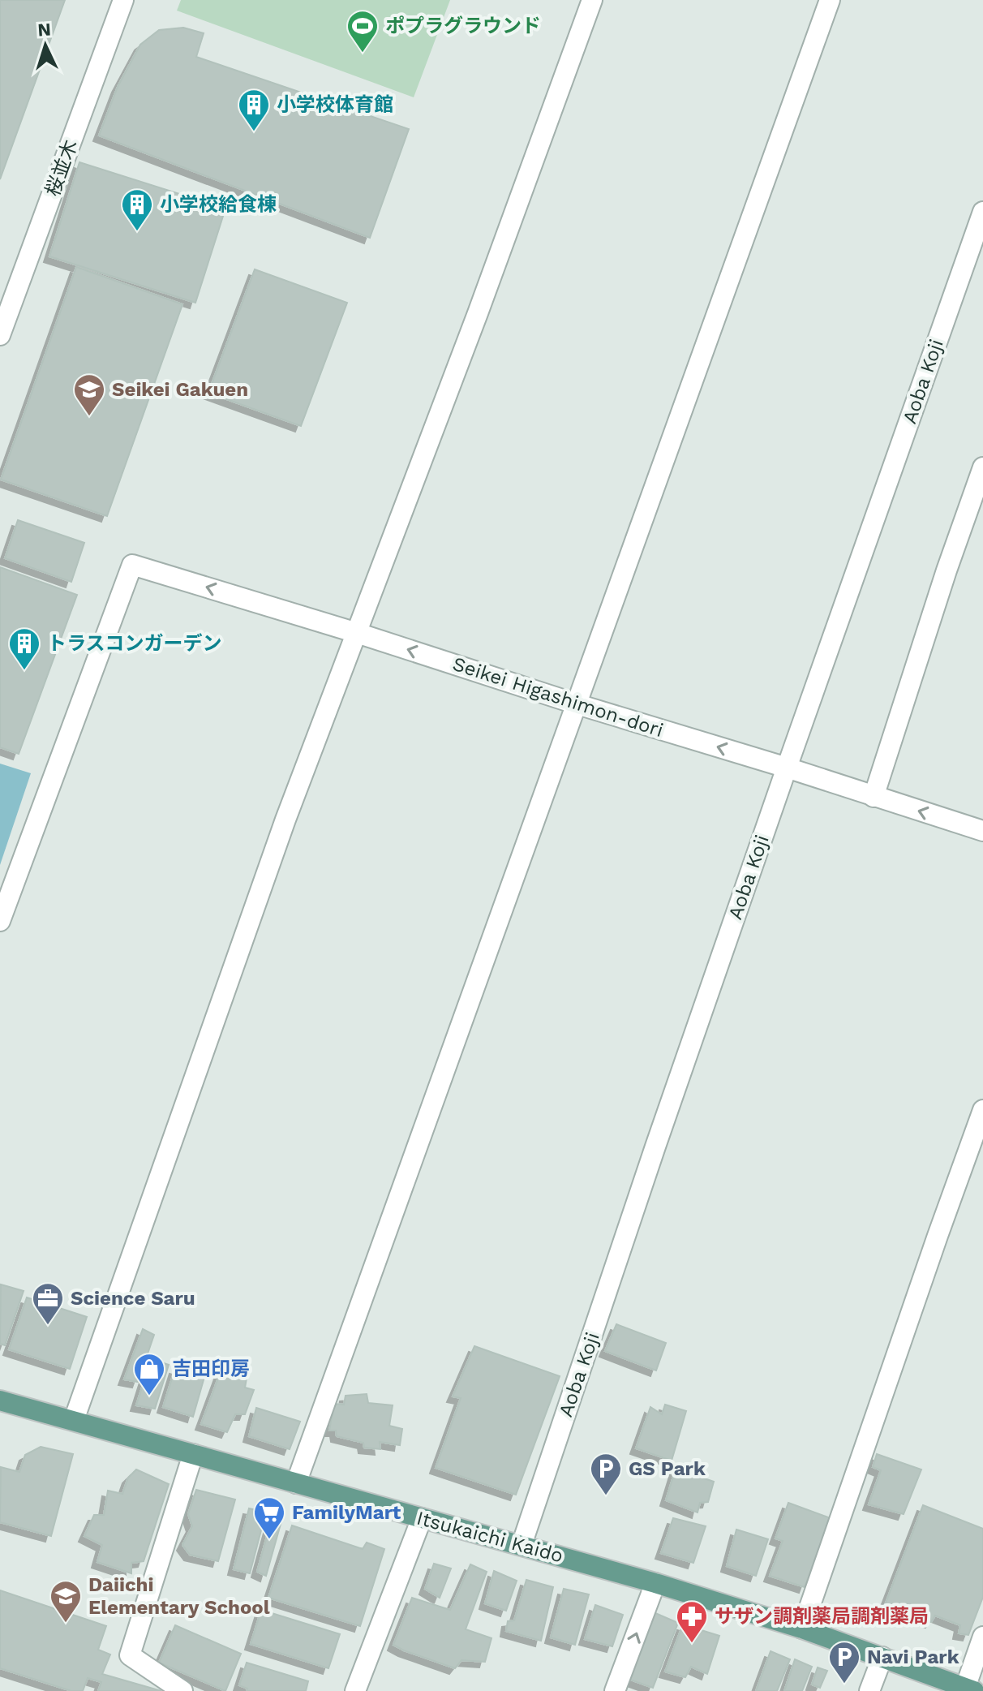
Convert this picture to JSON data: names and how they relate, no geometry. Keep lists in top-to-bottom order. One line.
{"streets":{"main road":["Itsukaichi Kaido"],"street":["桜並木","Aoba Koji","Seikei Higashimon-dori"]},"crossings":[["Aoba Koji","Seikei Higashimon-dori"],["Aoba Koji","Itsukaichi Kaido"]],"places":{"sports":["ポプラグラウンド"],"building":["小学校体育館","小学校給食棟","トラスコンガーデン"],"school or university":["Seikei Gakuen","Daiichi Elementary School"],"office":["Science Saru"],"shop":["吉田印房"],"parking":["GS Park","Navi Park"],"supermarket":["FamilyMart"],"pharmacy":["サザン調剤薬局調剤薬局"]},"north":"top"}
